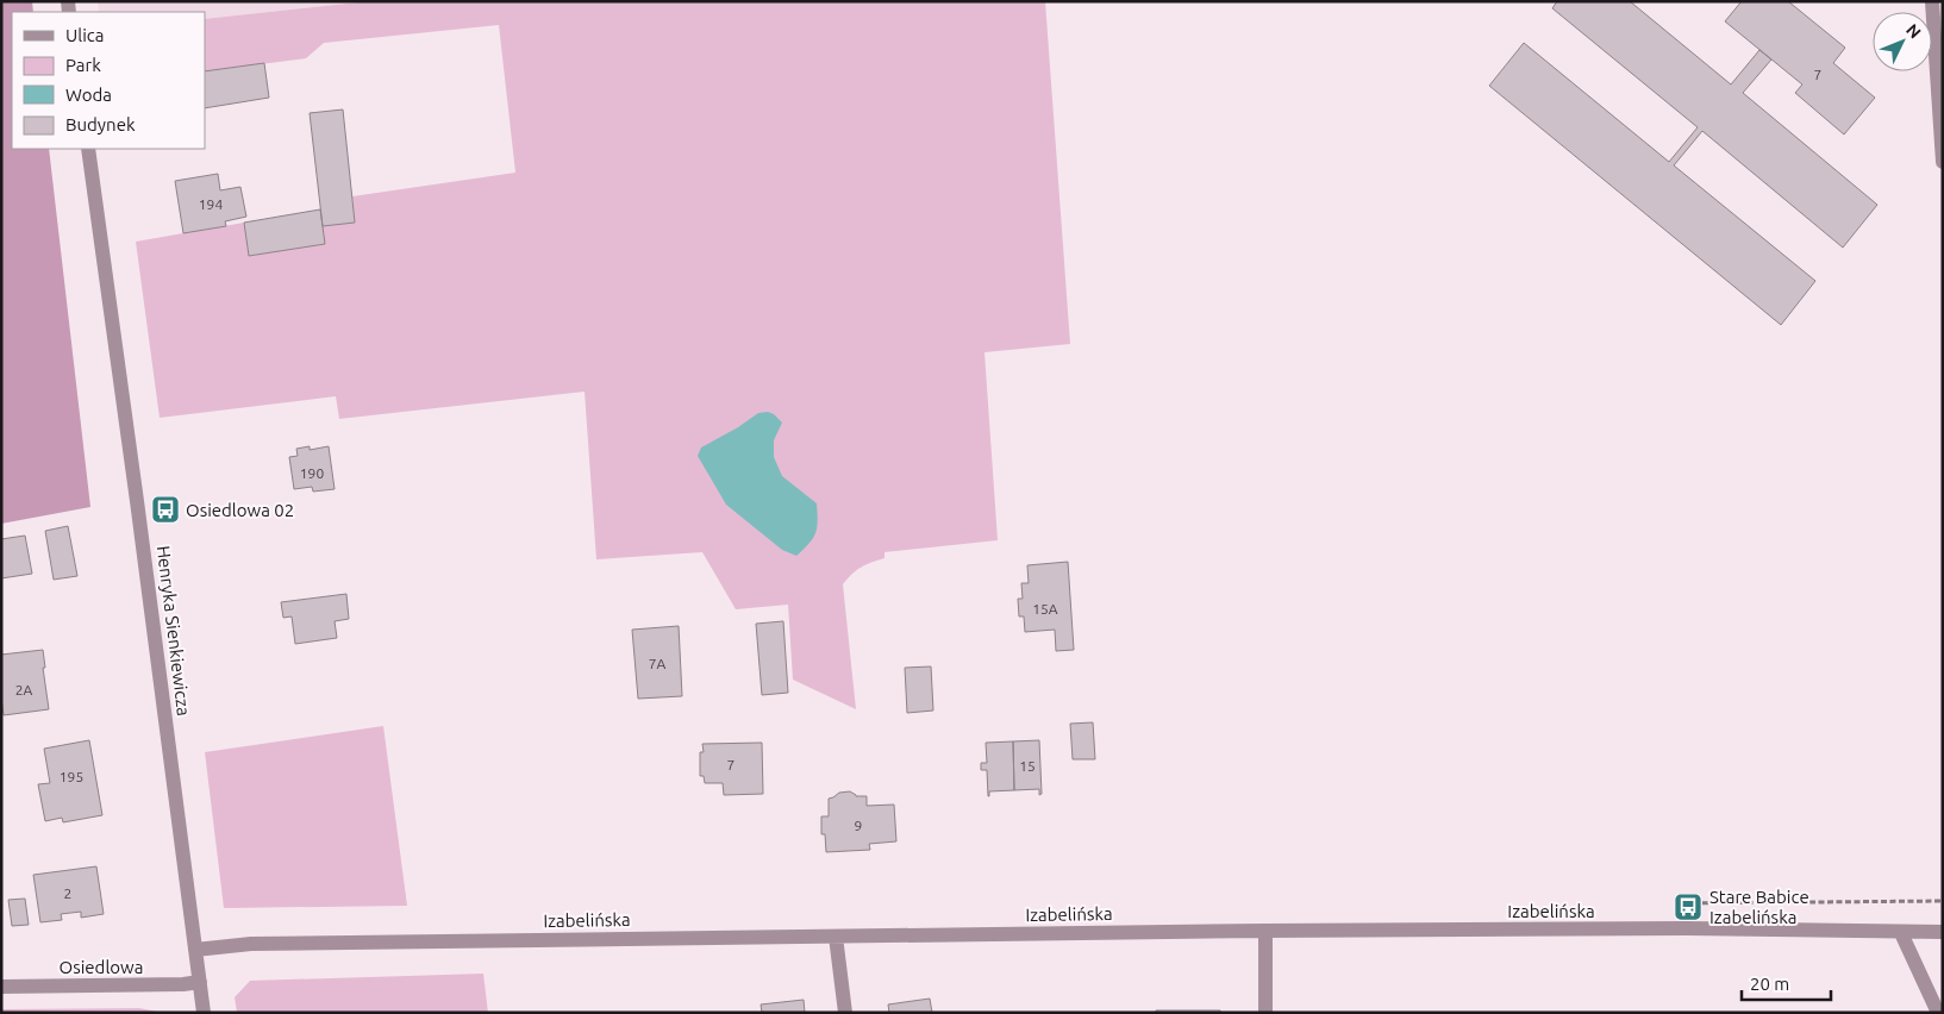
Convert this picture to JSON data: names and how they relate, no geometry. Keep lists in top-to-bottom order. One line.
{"streets":{"street":["Henryka Sienkiewicza","Izabelińska","Osiedlowa"]},"crossings":[["Henryka Sienkiewicza","Izabelińska"],["Henryka Sienkiewicza","Osiedlowa"]],"places":{"bus stop":["Osiedlowa 02","Stare Babice Izabelińska"]},"house_numbers":["7","194","190","15A","7A","2A","7","15","195","9","2"],"legend":["Ulica","Park","Woda","Budynek"],"scale_bar":"20 m","north":"top right"}
